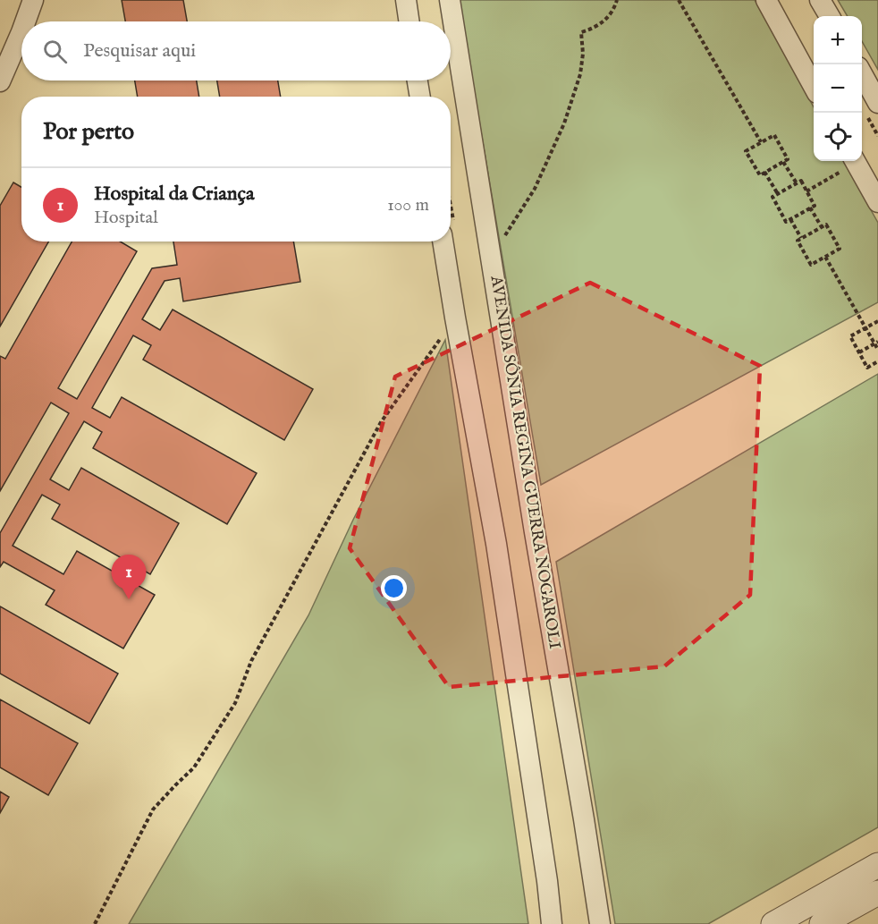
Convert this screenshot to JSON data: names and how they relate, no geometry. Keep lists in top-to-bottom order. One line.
{"streets":{"street":["AVENIDA SÔNIA REGINA GUERRA NOGAROLI"]},"page":{"map_buttons":["+","−"],"search":"Pesquisar aqui","heading":"Por perto","list":[{"mark":"1","name":"Hospital da Criança","note":"Hospital","value":"100 m"}],"pins":"1"}}
